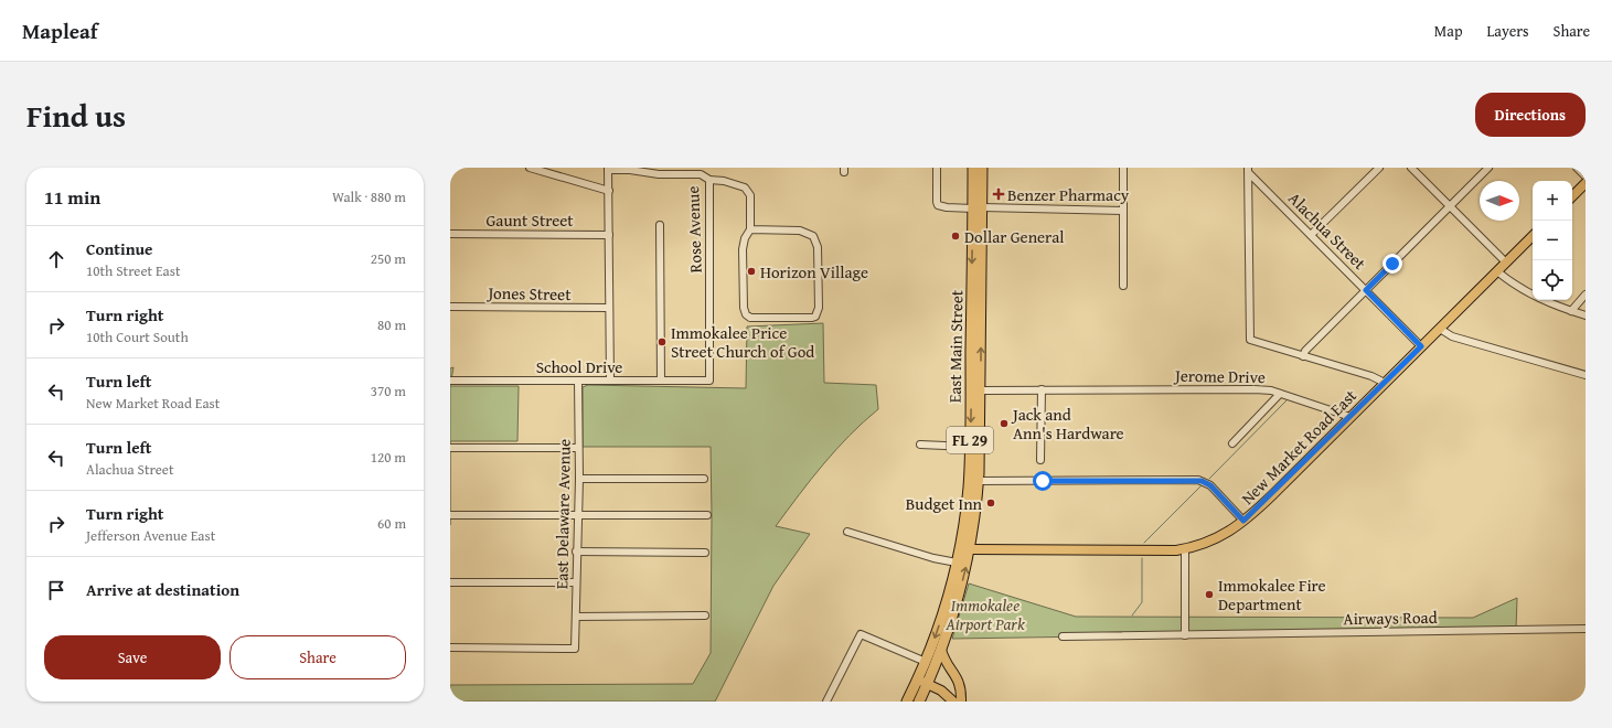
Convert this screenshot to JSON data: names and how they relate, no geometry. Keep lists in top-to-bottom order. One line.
{"streets":{"highway":["East Main Street","FL 29"],"main road":["New Market Road East"],"street":["Gaunt Street","Rose Avenue","Alachua Street","Jones Street","School Drive","Jerome Drive","East Delaware Avenue","Airways Road"]},"crossings":[["Rose Avenue","School Drive"],["Alachua Street","New Market Road East"],["East Main Street","Jerome Drive"],["East Main Street","New Market Road East"],["School Drive","East Delaware Avenue"],["Jerome Drive","New Market Road East"]],"parks":["Immokalee Airport Park"],"places":{"health":["Benzer Pharmacy"],"other":["Dollar General","Horizon Village","Immokalee Price Street Church of God","Jack and Ann's Hardware","Budget Inn","Immokalee Fire Department"]},"north":"right","page":{"header":"Mapleaf","nav":["Map","Layers","Share"],"title":"Find us","buttons":["Directions",["Save","Share"]],"heading":["11 min","Walk · 880 m"],"map_buttons":["+","−"],"list":[["Continue","10th Street East","250 m"],["Turn right","10th Court South","80 m"],["Turn left","New Market Road East","370 m"],["Turn left","Alachua Street","120 m"],["Turn right","Jefferson Avenue East","60 m"],"Arrive at destination"]}}
